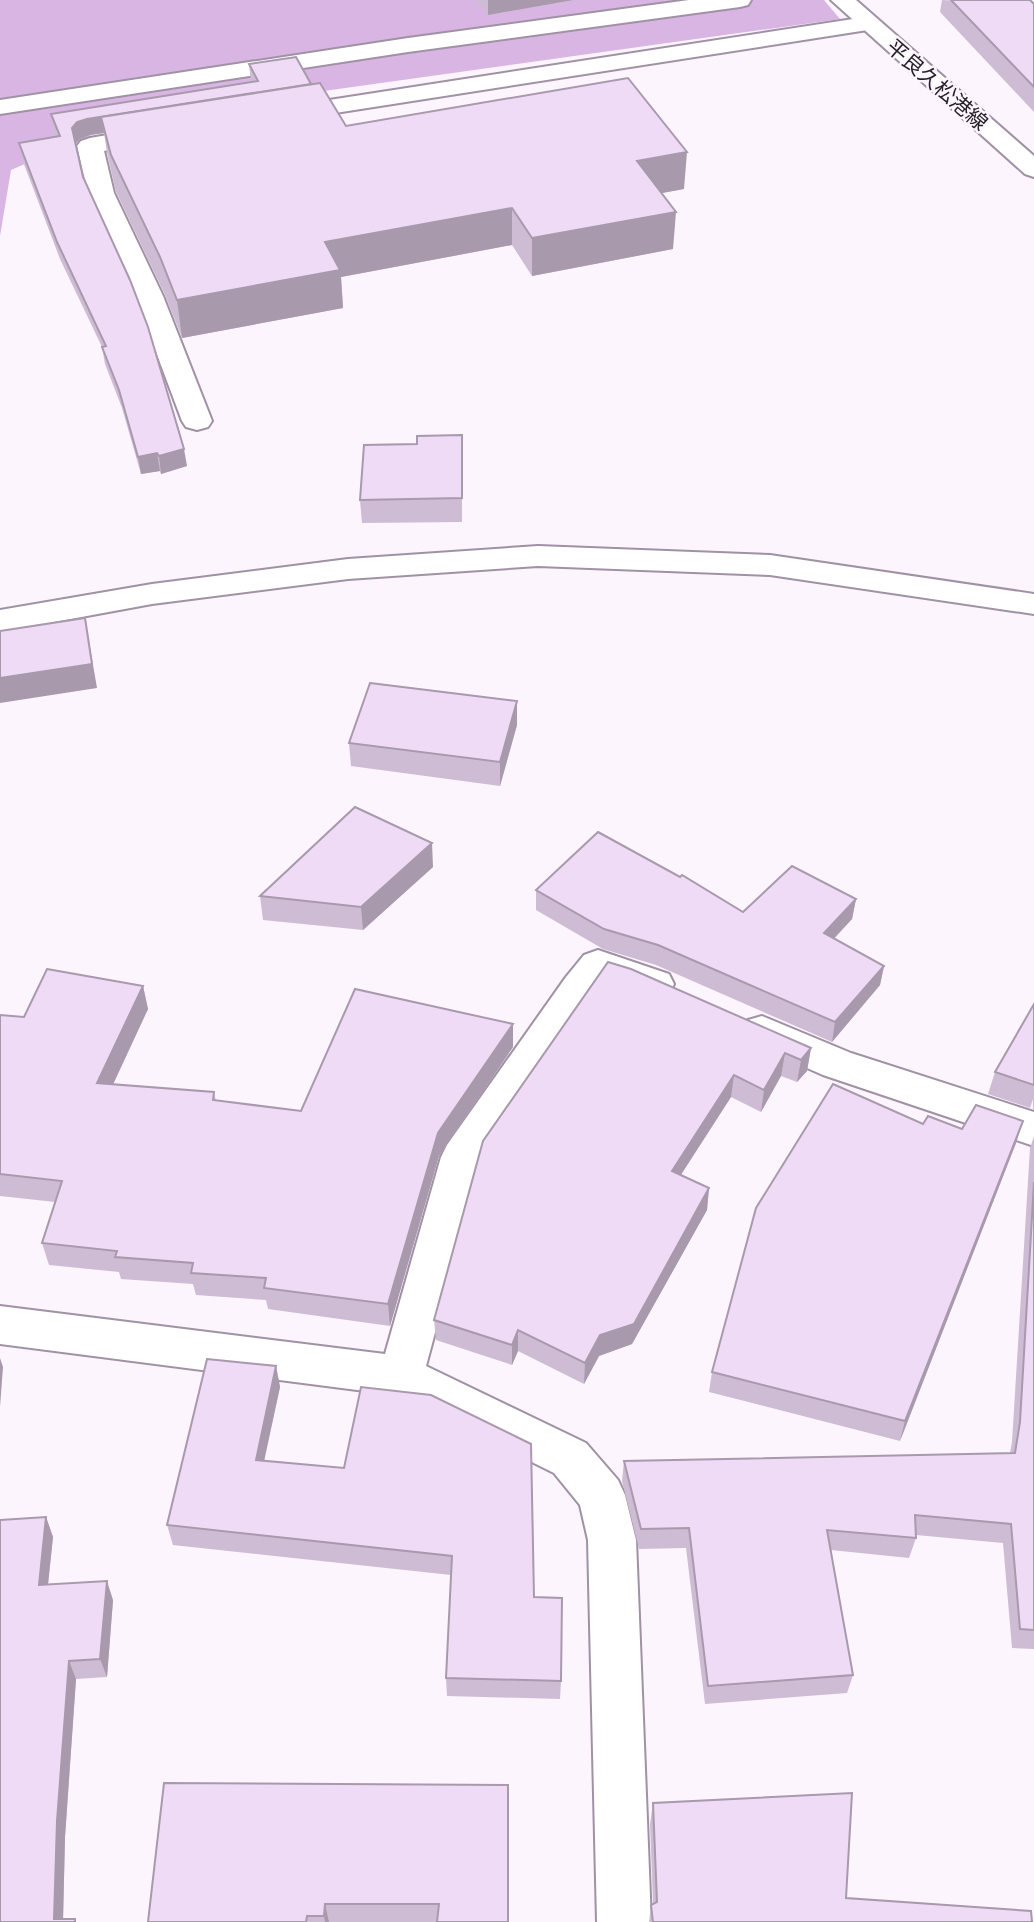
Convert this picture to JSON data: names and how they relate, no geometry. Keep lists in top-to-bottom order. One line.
{"streets":{"street":["平良久松港線"]}}
